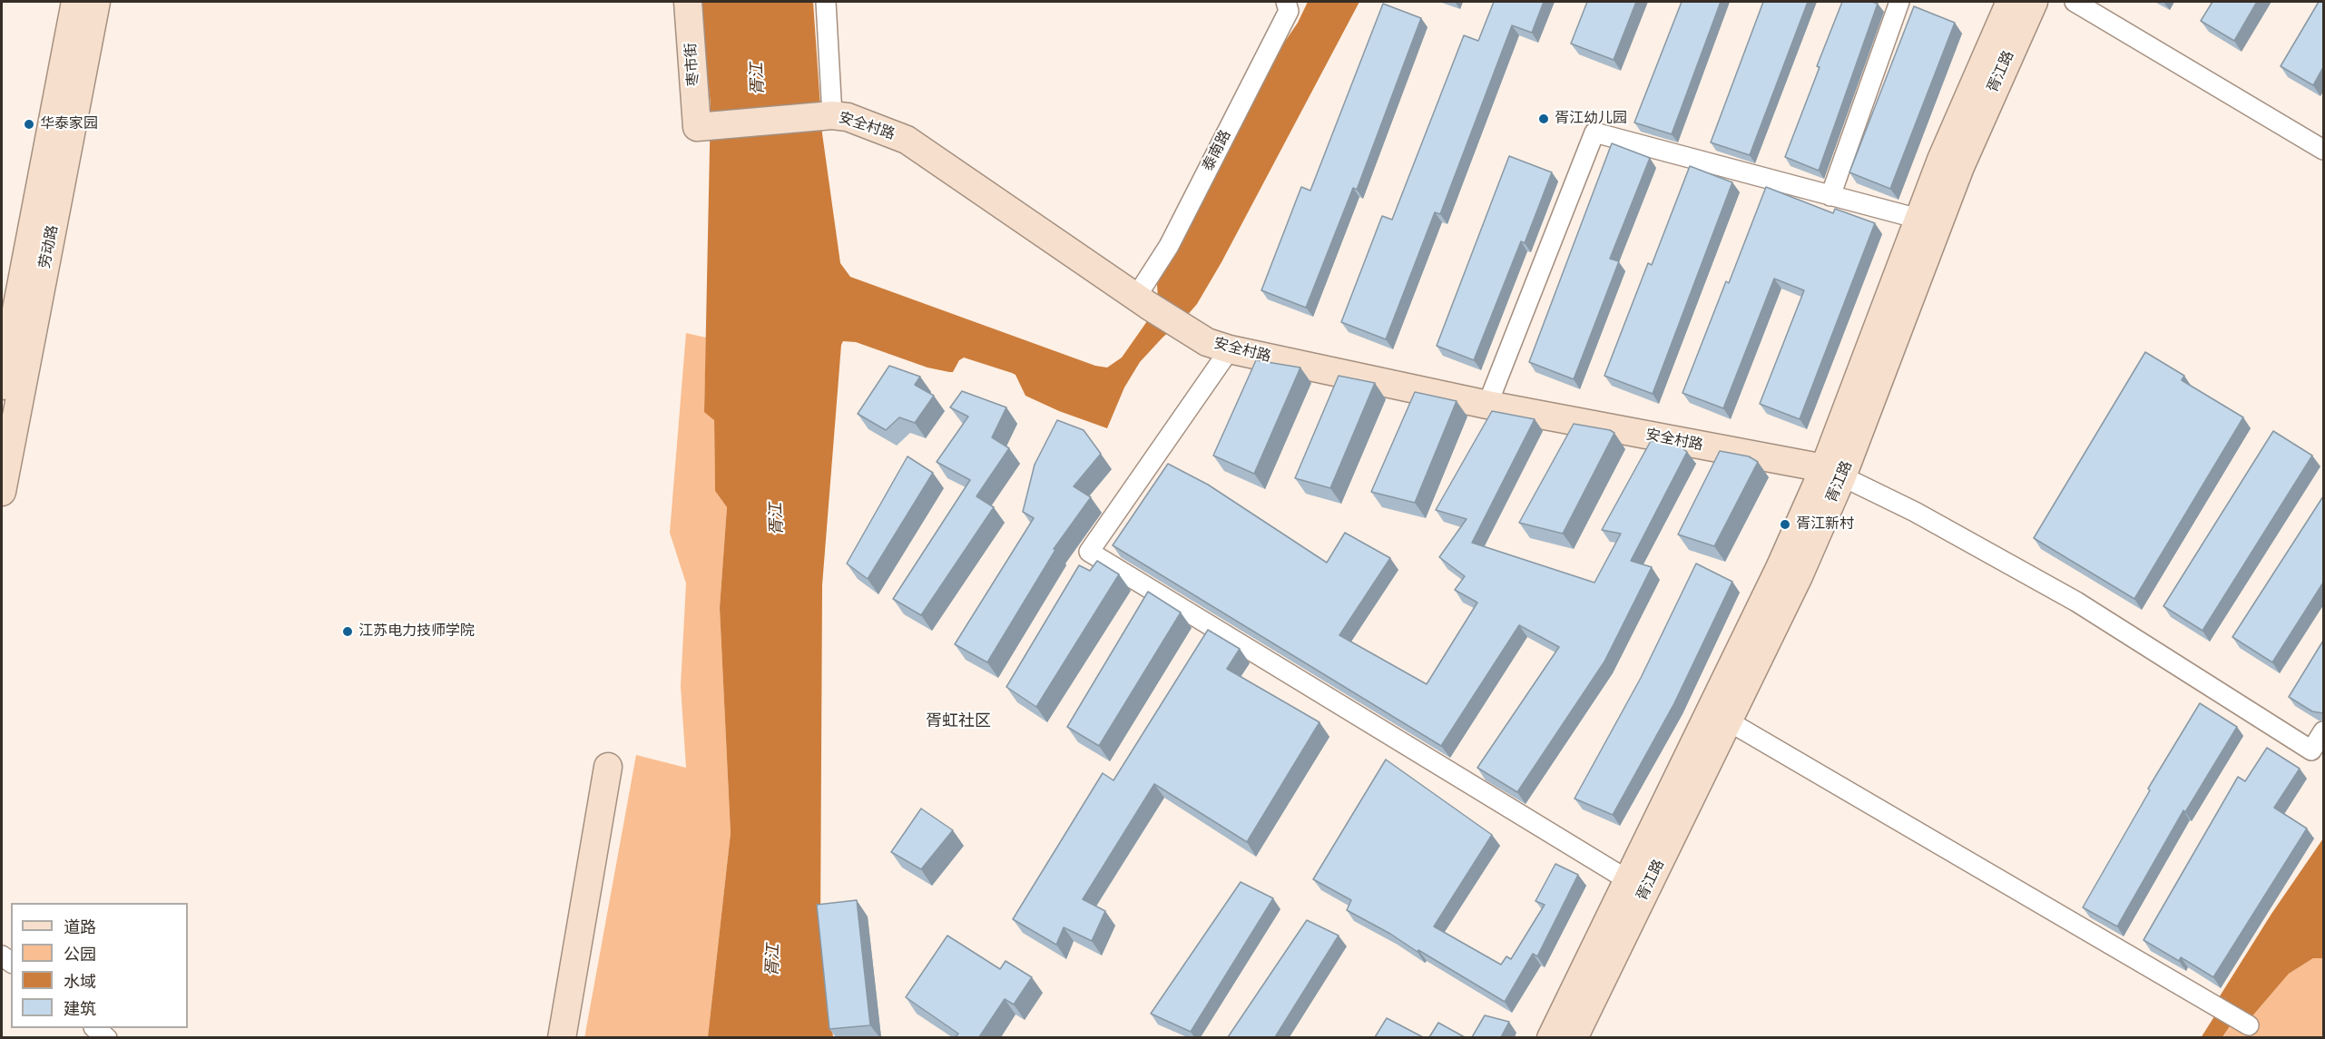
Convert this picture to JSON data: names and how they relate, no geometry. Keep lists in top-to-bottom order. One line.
{"streets":{"main road":["枣市街","胥江路","安全村路","劳动路"],"street":["泰南路"]},"crossings":[["枣市街","安全村路"],["胥江路","安全村路"],["安全村路","泰南路"]],"districts":["胥虹社区"],"water":["胥江"],"places":["胥江幼儿园","华泰家园","胥江新村","江苏电力技师学院"],"legend":["道路","公园","水域","建筑"]}
